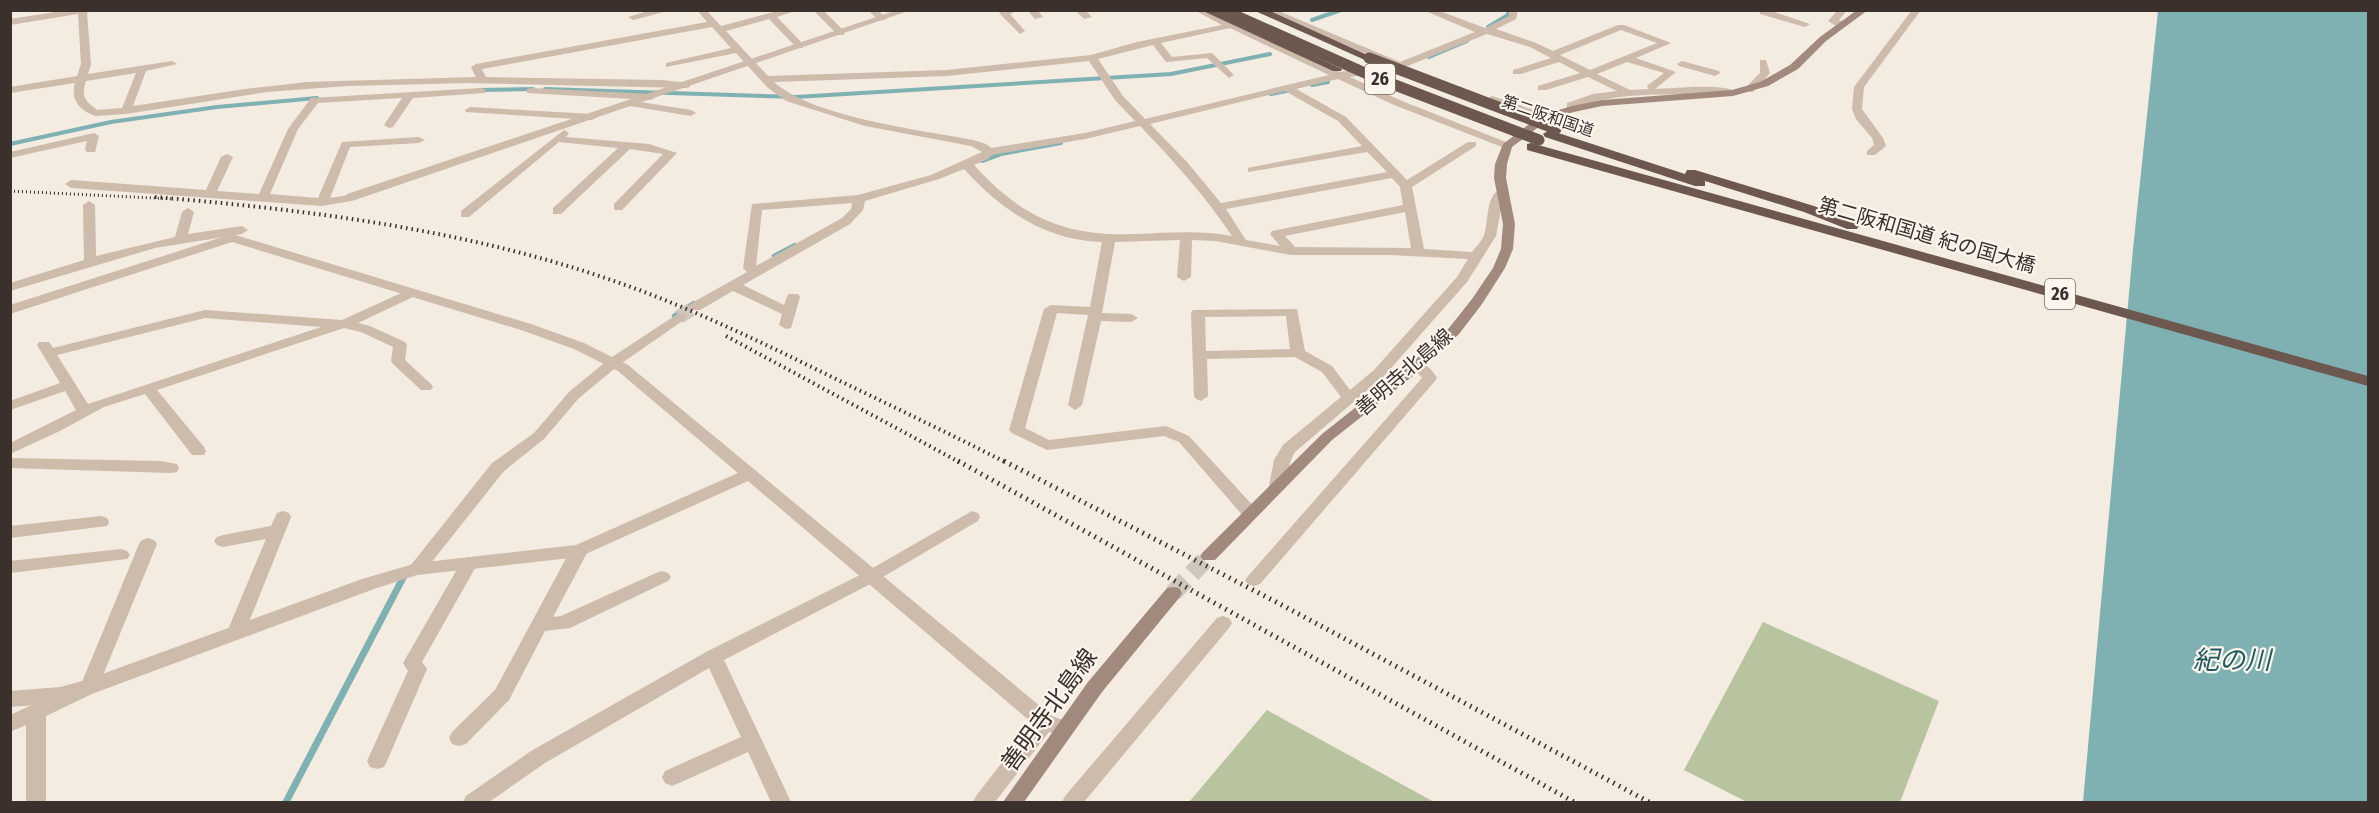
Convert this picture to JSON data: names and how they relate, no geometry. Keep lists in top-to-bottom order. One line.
{"streets":{"highway":["26","第二阪和国道","第二阪和国道 紀の国大橋"],"main road":["善明寺北島線"]},"crossings":[["26","第二阪和国道"],["26","第二阪和国道 紀の国大橋"],["第二阪和国道","第二阪和国道 紀の国大橋"]],"water":["紀の川"]}
